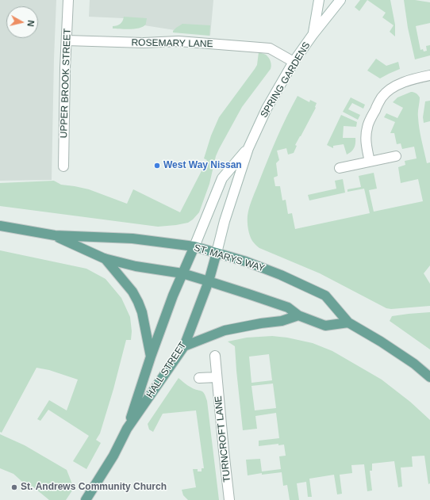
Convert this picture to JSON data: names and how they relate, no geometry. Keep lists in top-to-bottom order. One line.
{"streets":{"main road":["ST. MARYS WAY","HALL STREET"],"street":["ROSEMARY LANE","SPRING GARDENS","UPPER BROOK STREET","TURNCROFT LANE"]},"crossings":[["ROSEMARY LANE","SPRING GARDENS"],["ROSEMARY LANE","UPPER BROOK STREET"],["SPRING GARDENS","ST. MARYS WAY"],["SPRING GARDENS","HALL STREET"],["ST. MARYS WAY","HALL STREET"]],"places":["West Way Nissan","St. Andrews Community Church"],"north":"right"}
